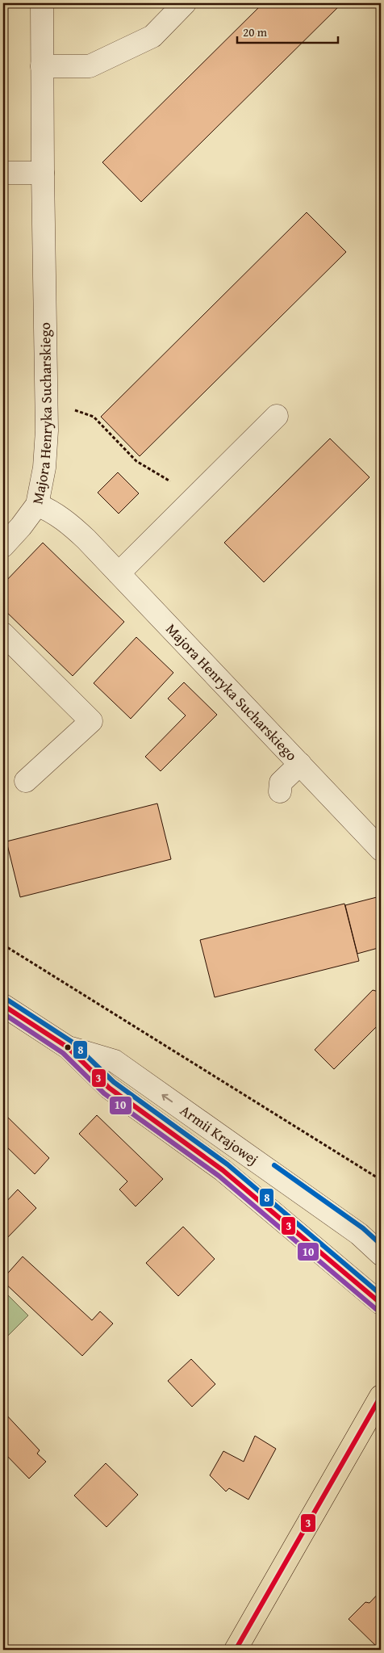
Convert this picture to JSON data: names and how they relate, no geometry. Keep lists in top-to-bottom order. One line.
{"streets":{"street":["Majora Henryka Sucharskiego","Armii Krajowej"]},"lines":["transit line 8","transit line 3","transit line 10"],"scale_bar":"20 m"}
